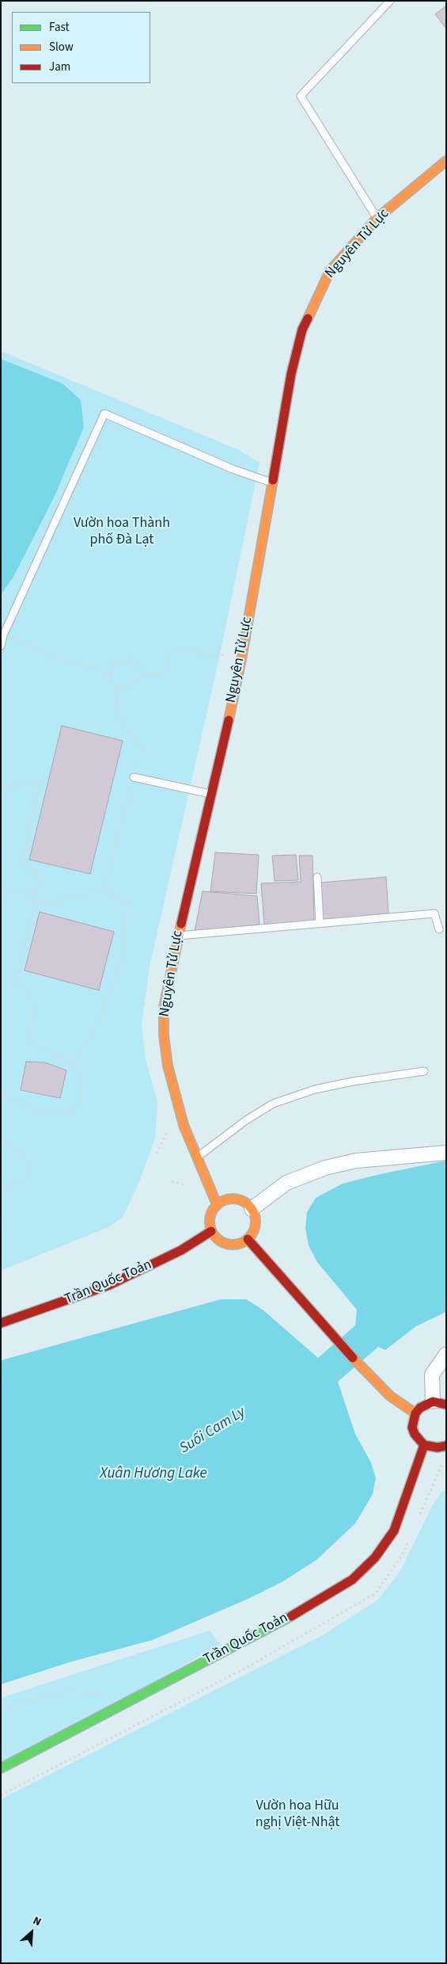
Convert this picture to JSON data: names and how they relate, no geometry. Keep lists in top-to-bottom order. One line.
{"streets":{"main road":["Nguyên Tử Lực","Trần Quốc Toản"]},"crossings":[["Nguyên Tử Lực","Trần Quốc Toản"]],"water":["Suối Cam Ly","Xuân Hương Lake"],"parks":["Vườn hoa Thành phố Đà Lạt","Vườn hoa Hữu nghị Việt-Nhật"],"legend":["Fast","Slow","Jam"],"north":"top right"}
